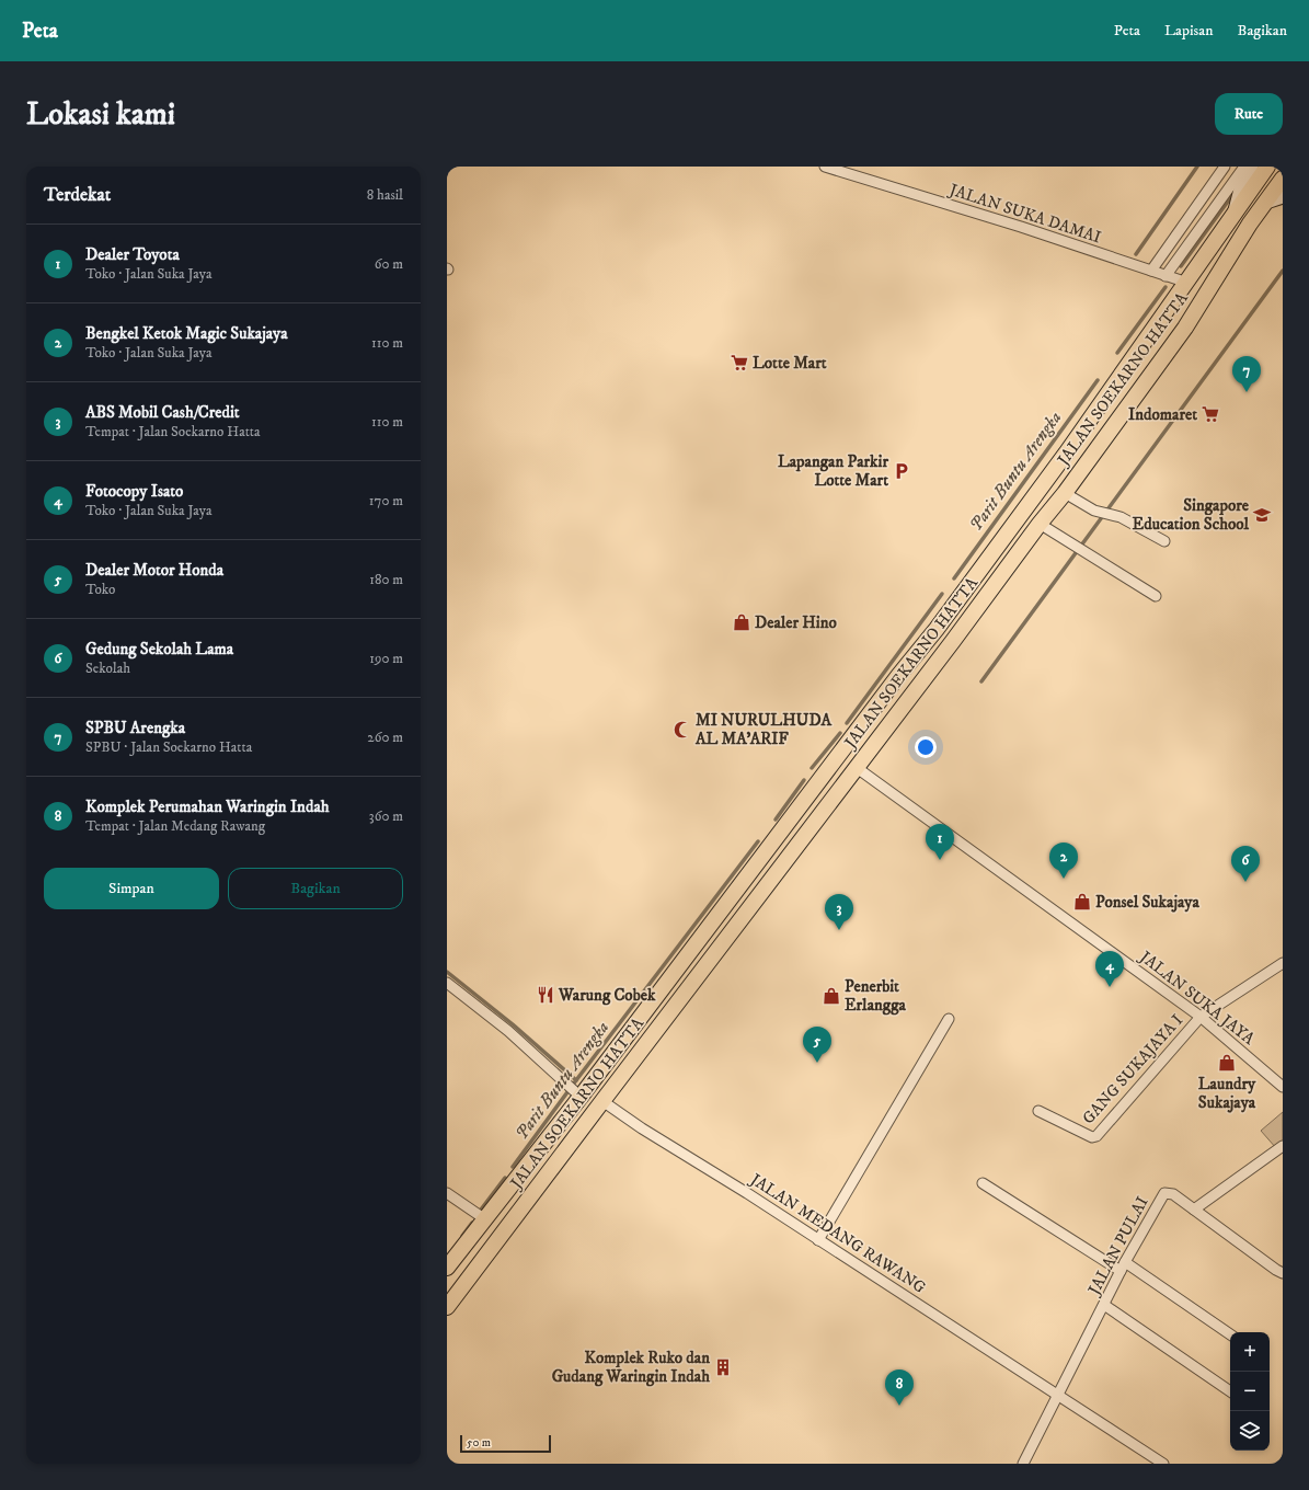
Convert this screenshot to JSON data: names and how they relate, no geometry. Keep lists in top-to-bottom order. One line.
{"streets":{"main road":["JALAN SOEKARNO HATTA"],"street":["JALAN SUKA DAMAI","JALAN SUKA JAYA","GANG SUKAJAYA I","JALAN MEDANG RAWANG","JALAN PULAI"]},"crossings":[["JALAN SUKA DAMAI","JALAN SOEKARNO HATTA"],["JALAN SOEKARNO HATTA","JALAN SUKA JAYA"],["JALAN SOEKARNO HATTA","JALAN MEDANG RAWANG"],["JALAN SUKA JAYA","GANG SUKAJAYA I"],["JALAN MEDANG RAWANG","JALAN PULAI"]],"water":["Parit Buntu Arengka"],"places":{"supermarket":["Lotte Mart","Indomaret"],"parking":["Lapangan Parkir Lotte Mart"],"school or university":["Singapore Education School"],"shop":["Dealer Hino","Ponsel Sukajaya","Penerbit Erlangga","Laundry Sukajaya"],"mosque":["MI NURULHUDA AL MA'ARIF"],"restaurant":["Warung Cobek"],"building":["Komplek Ruko dan Gudang Waringin Indah"]},"scale_bar":"50 m","page":{"header":"Peta","nav":["Peta","Lapisan","Bagikan"],"buttons":["Rute",["Simpan","Bagikan"]],"title":"Lokasi kami","heading":["Terdekat","8 hasil"],"list":[{"mark":"1","name":"Dealer Toyota","note":"Toko · Jalan Suka Jaya","value":"60 m"},{"mark":"2","name":"Bengkel Ketok Magic Sukajaya","note":"Toko · Jalan Suka Jaya","value":"110 m"},{"mark":"3","name":"ABS Mobil Cash/Credit","note":"Tempat · Jalan Soekarno Hatta","value":"110 m"},{"mark":"4","name":"Fotocopy Isato","note":"Toko · Jalan Suka Jaya","value":"170 m"},{"mark":"5","name":"Dealer Motor Honda","note":"Toko","value":"180 m"},{"mark":"6","name":"Gedung Sekolah Lama","note":"Sekolah","value":"190 m"},{"mark":"7","name":"SPBU Arengka","note":"SPBU · Jalan Soekarno Hatta","value":"260 m"},{"mark":"8","name":"Komplek Perumahan Waringin Indah","note":"Tempat · Jalan Medang Rawang","value":"360 m"}],"pins":["7","1","2","6","3","4","5","8"],"map_buttons":["+","−"],"scale":"50 m"}}
